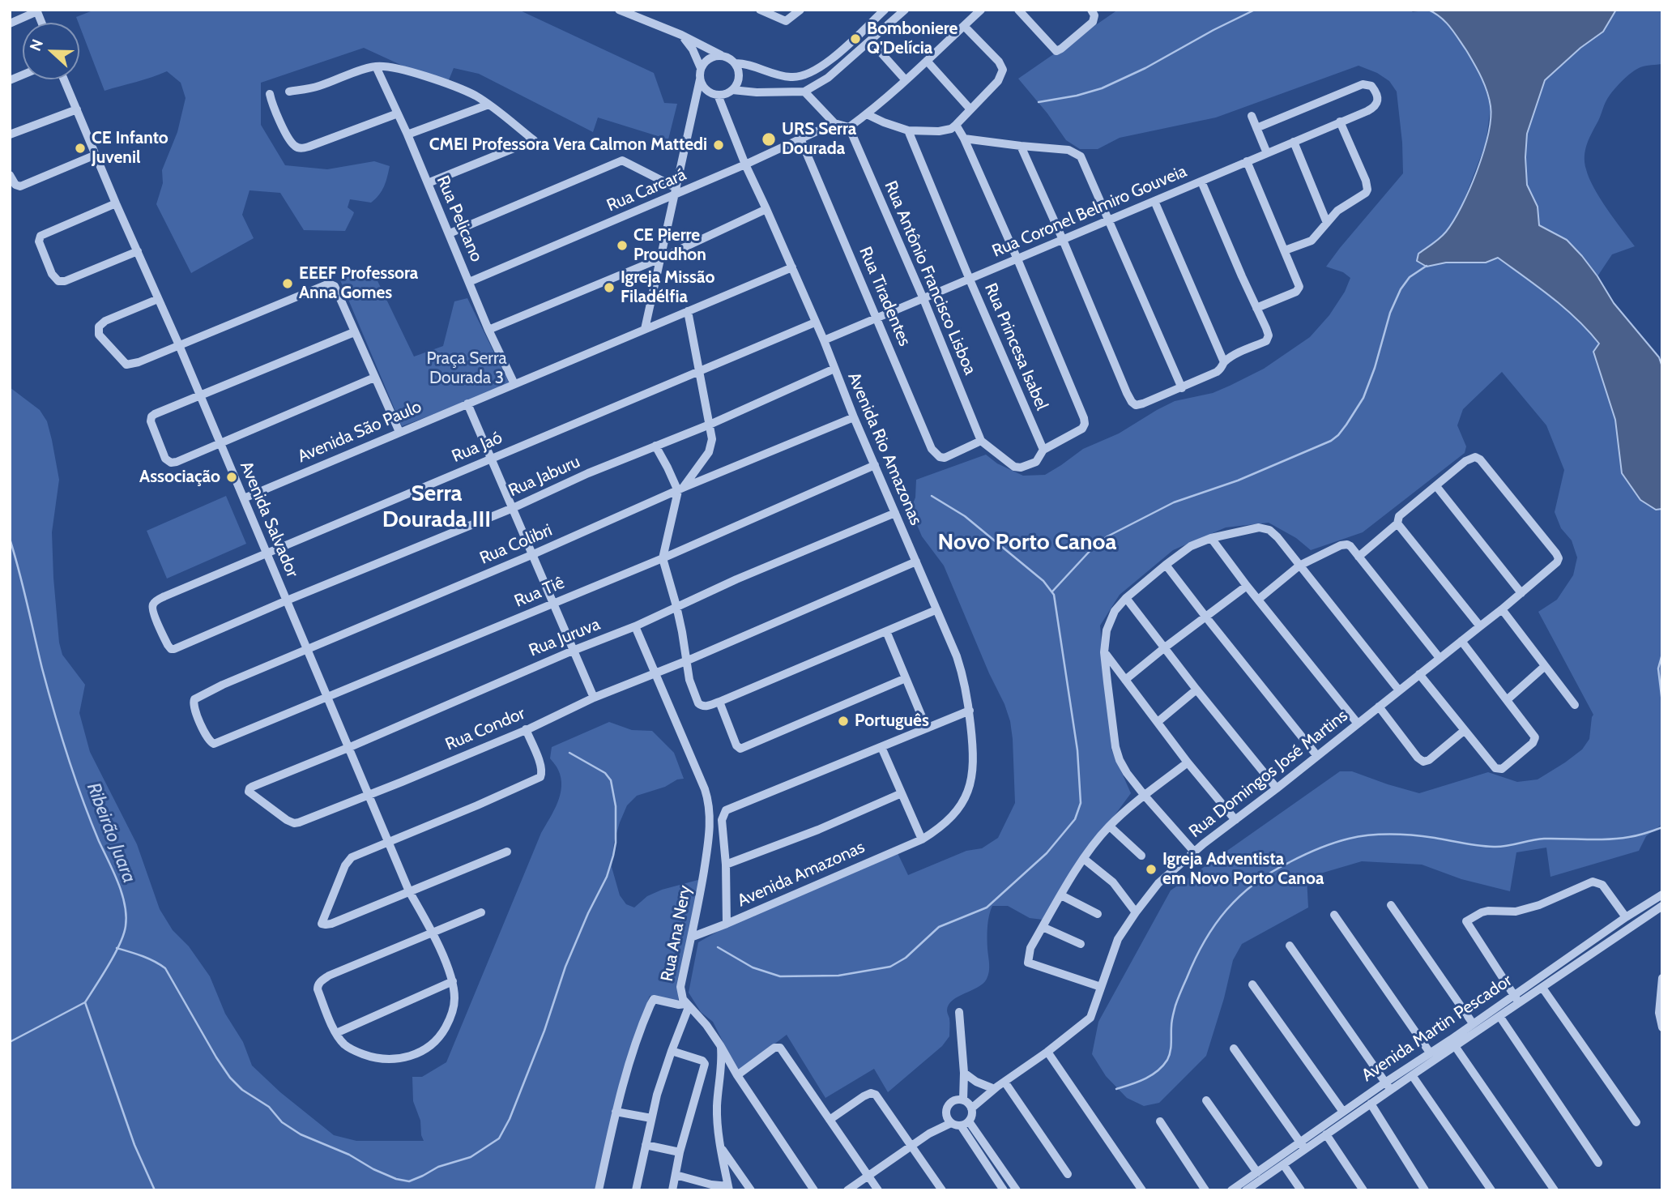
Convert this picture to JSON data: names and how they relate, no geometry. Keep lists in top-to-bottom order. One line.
{"streets":{"street":["Rua Carcará","Rua Coronel Belmiro Gouveia","Rua Pelicano","Rua Antônio Francisco Lisboa","Rua Tiradentes","Rua Princesa Isabel","Avenida São Paulo","Rua Jaó","Avenida Rio Amazonas","Rua Jaburu","Avenida Salvador","Rua Colibri","Rua Tiê","Rua Juruva","Rua Condor","Rua Domingos José Martins","Avenida Amazonas","Rua Ana Nery","Avenida Martin Pescador"]},"crossings":[["Rua Carcará","Rua Pelicano"],["Rua Carcará","Rua Tiradentes"],["Rua Carcará","Avenida Rio Amazonas"],["Rua Coronel Belmiro Gouveia","Rua Antônio Francisco Lisboa"],["Rua Coronel Belmiro Gouveia","Rua Tiradentes"],["Rua Coronel Belmiro Gouveia","Rua Princesa Isabel"],["Rua Coronel Belmiro Gouveia","Avenida Rio Amazonas"],["Rua Pelicano","Avenida São Paulo"],["Rua Antônio Francisco Lisboa","Rua Tiradentes"],["Avenida São Paulo","Avenida Rio Amazonas"],["Avenida São Paulo","Avenida Salvador"],["Rua Jaó","Avenida Rio Amazonas"],["Rua Jaó","Rua Jaburu"],["Rua Jaó","Avenida Salvador"],["Avenida Rio Amazonas","Rua Jaburu"],["Avenida Rio Amazonas","Rua Colibri"],["Avenida Rio Amazonas","Rua Tiê"],["Avenida Rio Amazonas","Rua Juruva"],["Avenida Rio Amazonas","Rua Condor"],["Avenida Rio Amazonas","Avenida Amazonas"],["Rua Jaburu","Avenida Salvador"],["Avenida Salvador","Rua Colibri"],["Avenida Salvador","Rua Tiê"],["Avenida Salvador","Rua Juruva"],["Avenida Salvador","Rua Condor"],["Rua Colibri","Rua Tiê"],["Rua Juruva","Rua Condor"],["Rua Condor","Rua Ana Nery"],["Avenida Amazonas","Rua Ana Nery"]],"districts":["Serra Dourada III","Novo Porto Canoa"],"water":["Ribeirão Juara"],"parks":["Praça Serra Dourada 3"],"places":["Bomboniere Q'Delícia","URS Serra Dourada","CMEI Professora Vera Calmon Mattedi","CE Infanto Juvenil","CE Pierre Proudhon","EEEF Professora Anna Gomes","Igreja Missão Filadélfia","Associação","Português","Igreja Adventista em Novo Porto Canoa"],"north":"left"}
